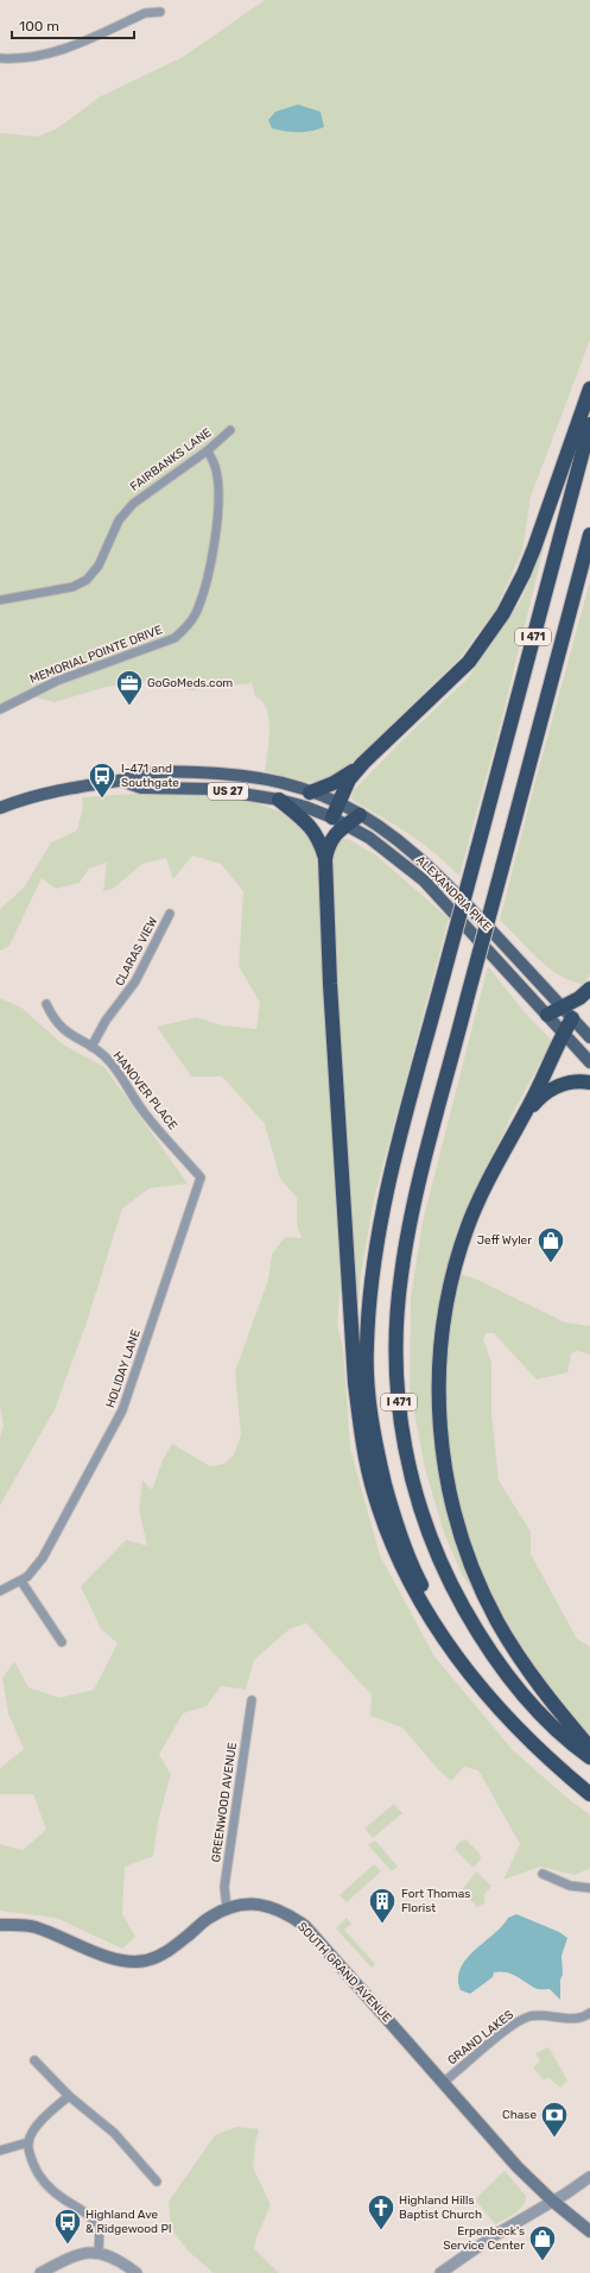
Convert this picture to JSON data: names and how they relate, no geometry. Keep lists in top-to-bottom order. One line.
{"streets":{"highway":["I 471"],"main road":["US 27","ALEXANDRIA PIKE","SOUTH GRAND AVENUE"],"street":["FAIRBANKS LANE","MEMORIAL POINTE DRIVE","CLARAS VIEW","HANOVER PLACE","HOLIDAY LANE","GREENWOOD AVENUE","GRAND LAKES"]},"crossings":[["FAIRBANKS LANE","MEMORIAL POINTE DRIVE"],["CLARAS VIEW","HANOVER PLACE"],["HANOVER PLACE","HOLIDAY LANE"],["GREENWOOD AVENUE","SOUTH GRAND AVENUE"],["SOUTH GRAND AVENUE","GRAND LAKES"]],"places":{"office":["GoGoMeds.com"],"bus stop":["I-471 and Southgate","Highland Ave & Ridgewood Pl"],"shop":["Jeff Wyler","Erpenbeck's Service Center"],"building":["Fort Thomas Florist"],"bank":["Chase"],"church":["Highland Hills Baptist Church"]},"scale_bar":"100 m"}
